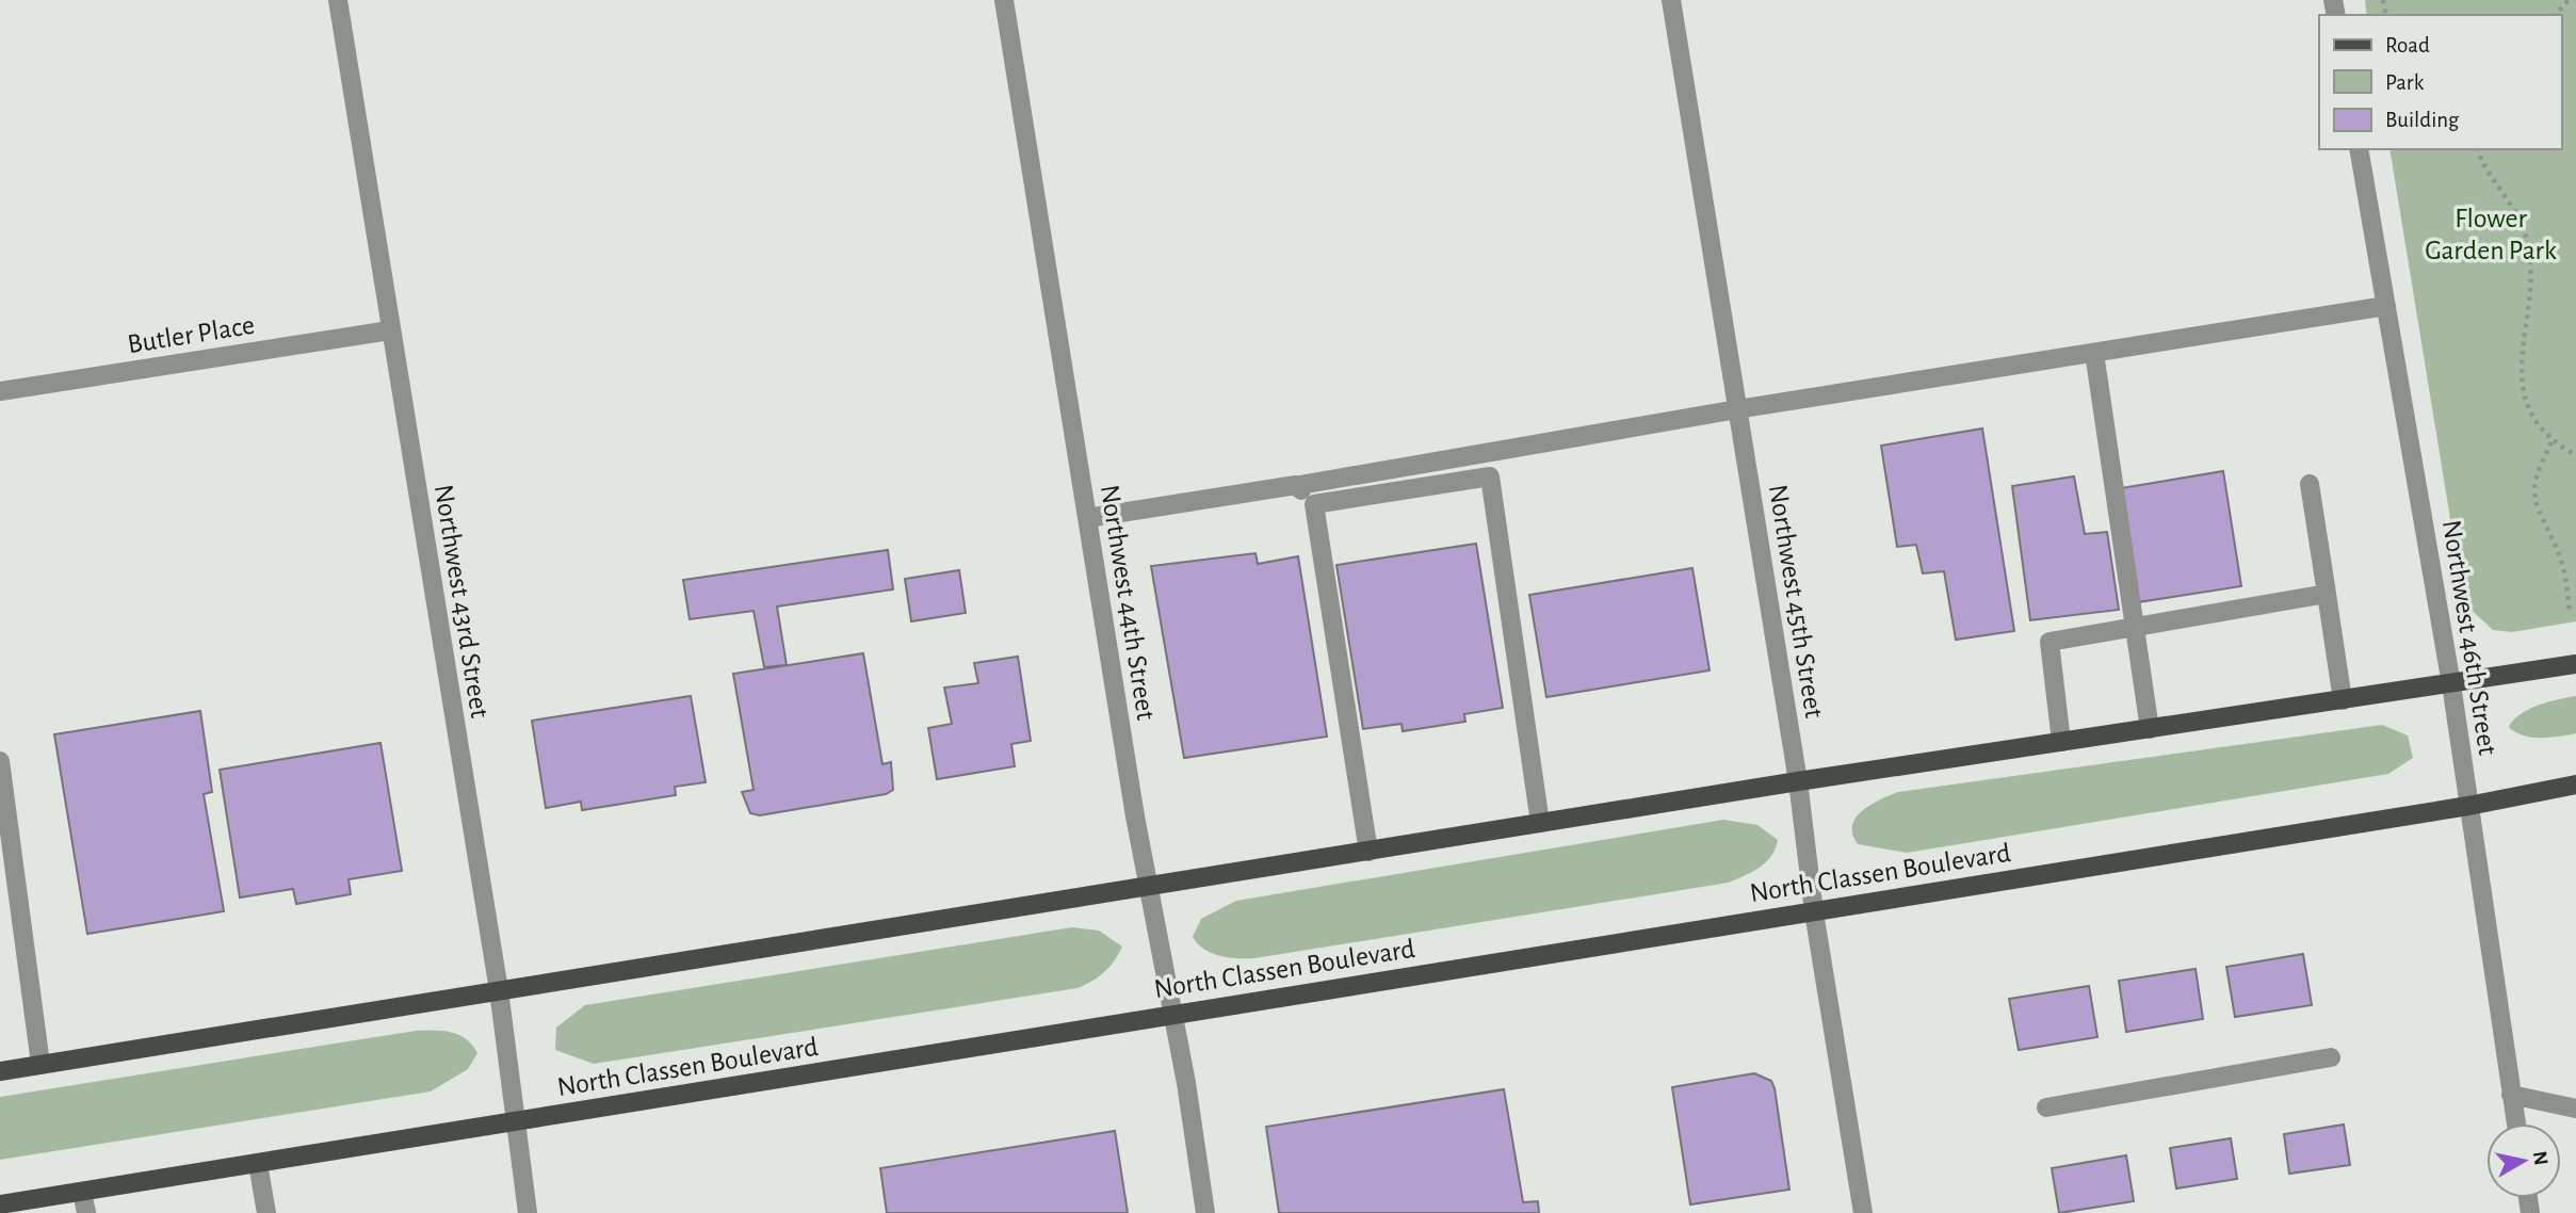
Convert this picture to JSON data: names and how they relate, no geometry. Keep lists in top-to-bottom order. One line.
{"streets":{"main road":["North Classen Boulevard"],"street":["Butler Place","Northwest 43rd Street","Northwest 45th Street","Northwest 44th Street","Northwest 46th Street"]},"crossings":[["Butler Place","Northwest 43rd Street"],["Northwest 43rd Street","North Classen Boulevard"],["Northwest 45th Street","North Classen Boulevard"],["Northwest 44th Street","North Classen Boulevard"],["Northwest 46th Street","North Classen Boulevard"]],"parks":["Flower Garden Park"],"legend":["Road","Park","Building"],"north":"right"}
